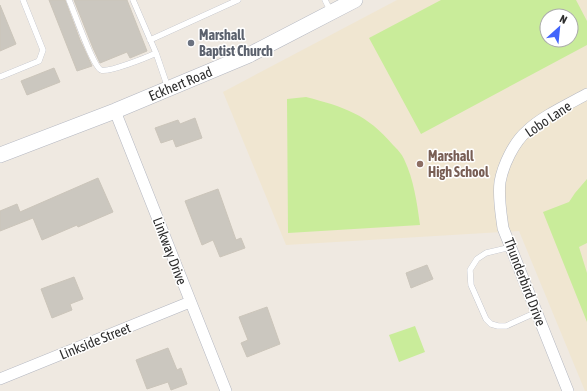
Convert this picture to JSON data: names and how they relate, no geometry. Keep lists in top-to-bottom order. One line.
{"streets":{"main road":["Eckhert Road"],"street":["Lobo Lane","Linkway Drive","Thunderbird Drive","Linkside Street"]},"crossings":[["Eckhert Road","Linkway Drive"],["Lobo Lane","Thunderbird Drive"],["Linkway Drive","Linkside Street"]],"places":["Marshall Baptist Church","Marshall High School"],"north":"top right"}
